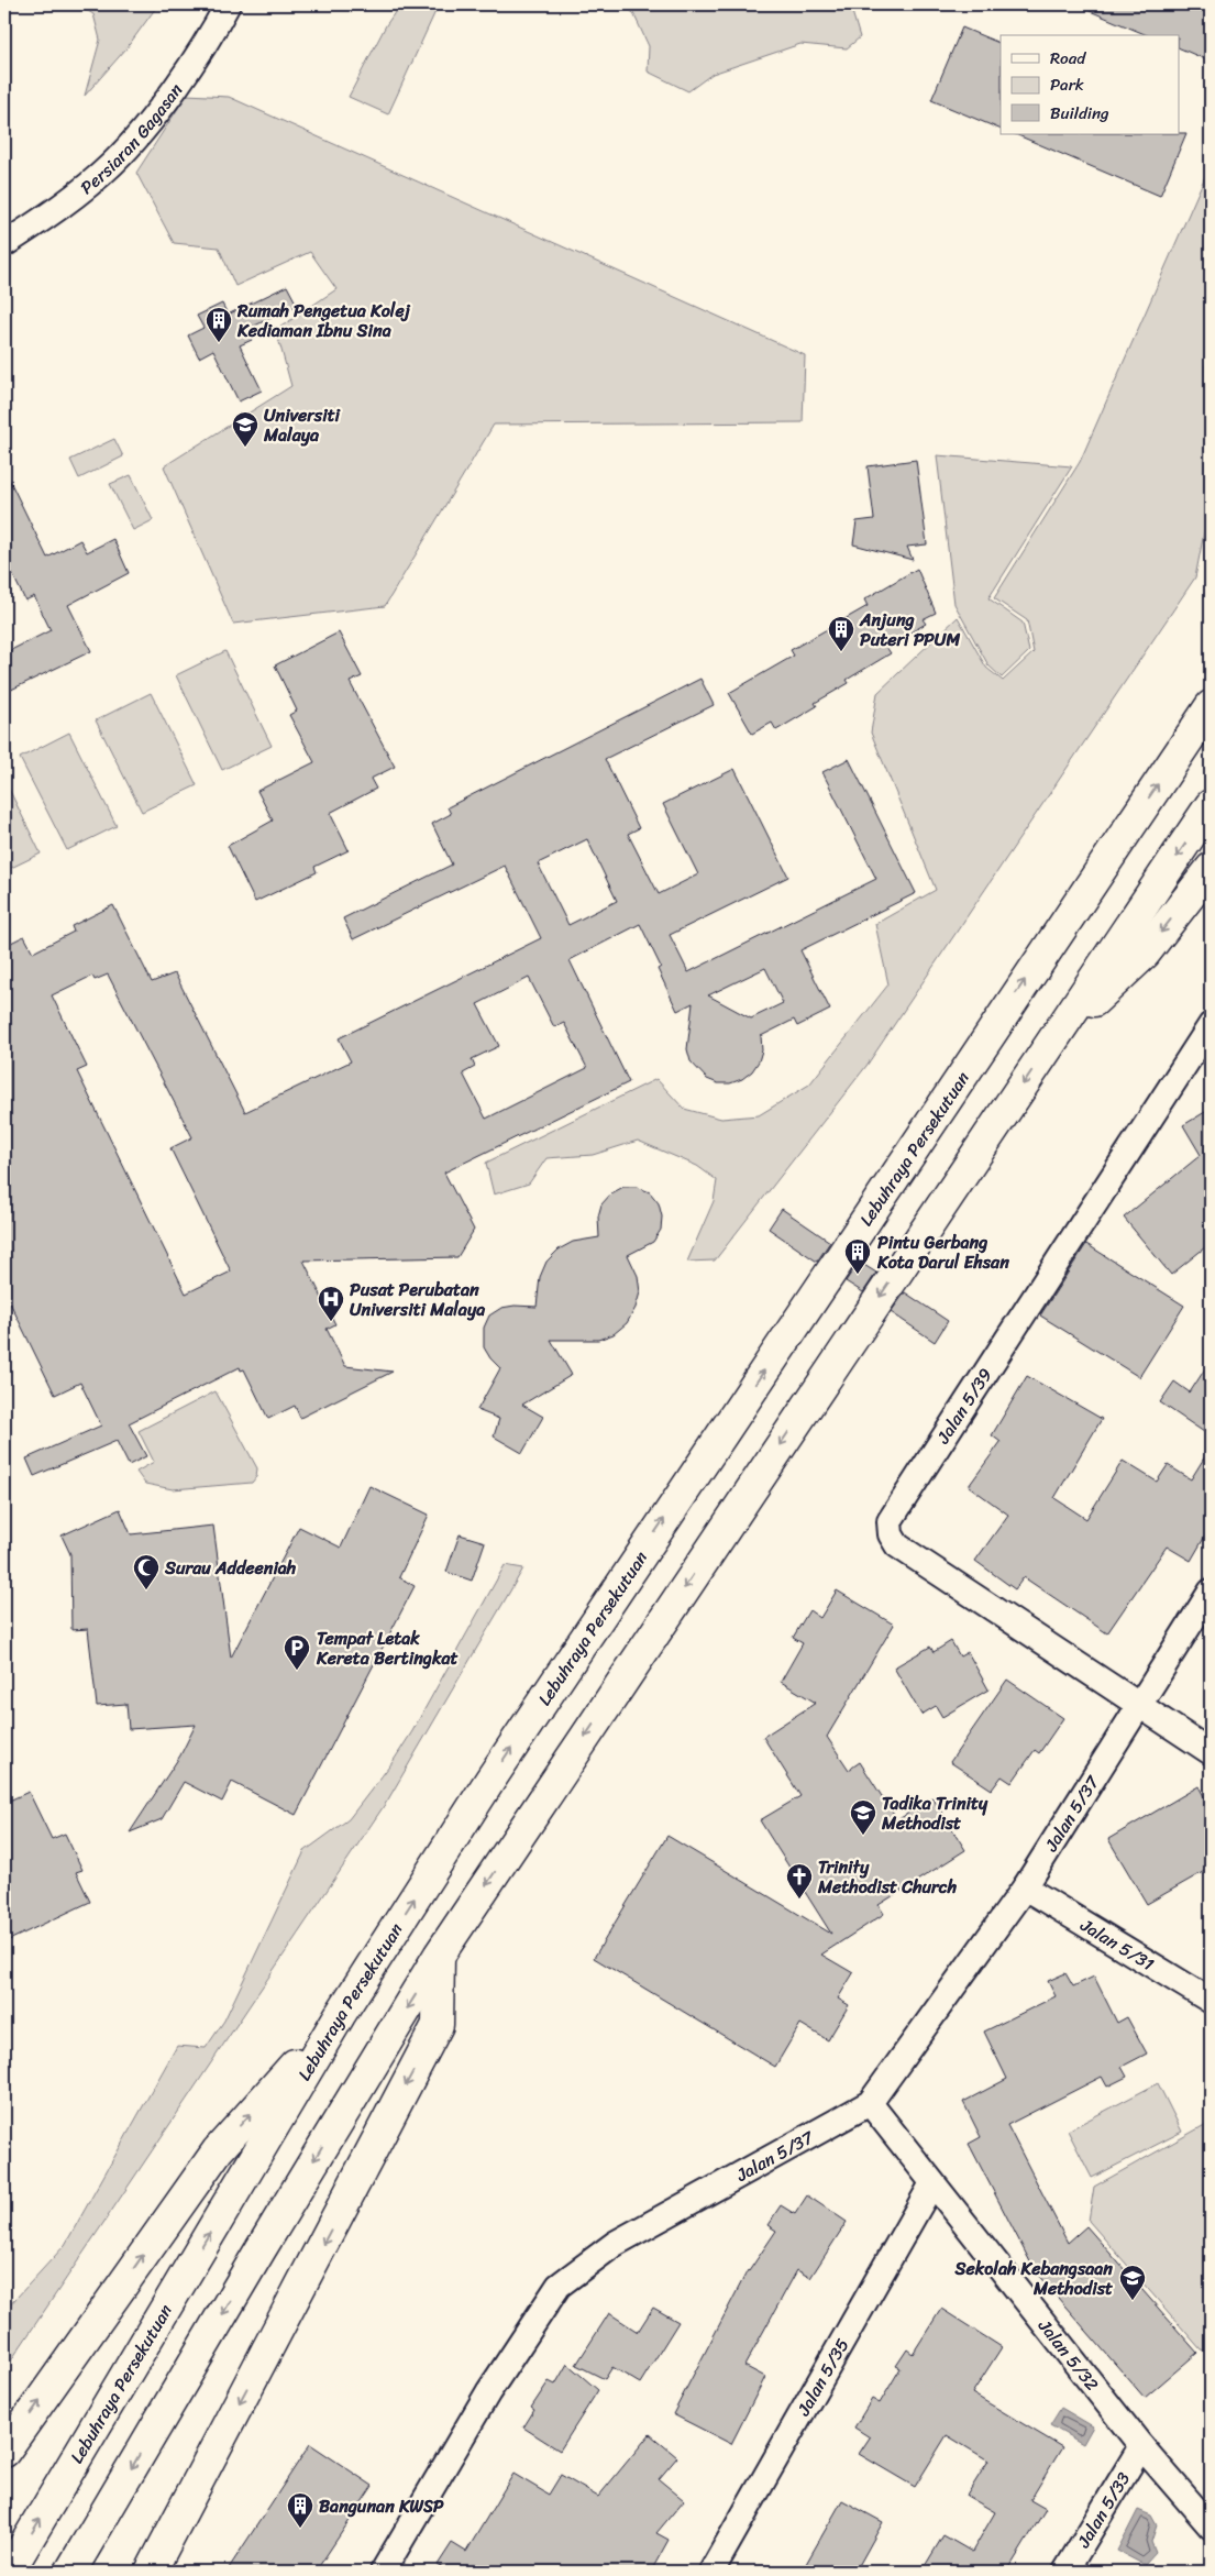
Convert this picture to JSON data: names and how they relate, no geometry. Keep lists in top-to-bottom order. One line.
{"streets":{"highway":["Lebuhraya Persekutuan"],"street":["Persiaran Gagasan","Jalan 5/39","Jalan 5/37","Jalan 5/31","Jalan 5/32","Jalan 5/35","Jalan 5/33"]},"crossings":[["Jalan 5/39","Jalan 5/37"],["Jalan 5/37","Jalan 5/31"],["Jalan 5/37","Jalan 5/32"],["Jalan 5/32","Jalan 5/35"],["Jalan 5/32","Jalan 5/33"]],"places":{"building":["Rumah Pengetua Kolej Kediaman Ibnu Sina","Anjung Puteri PPUM","Pintu Gerbang Kota Darul Ehsan","Bangunan KWSP"],"school or university":["Universiti Malaya","Tadika Trinity Methodist","Sekolah Kebangsaan Methodist"],"hospital":["Pusat Perubatan Universiti Malaya"],"mosque":["Surau Addeeniah"],"parking":["Tempat Letak Kereta Bertingkat"],"church":["Trinity Methodist Church"]},"legend":["Road","Park","Building"]}
